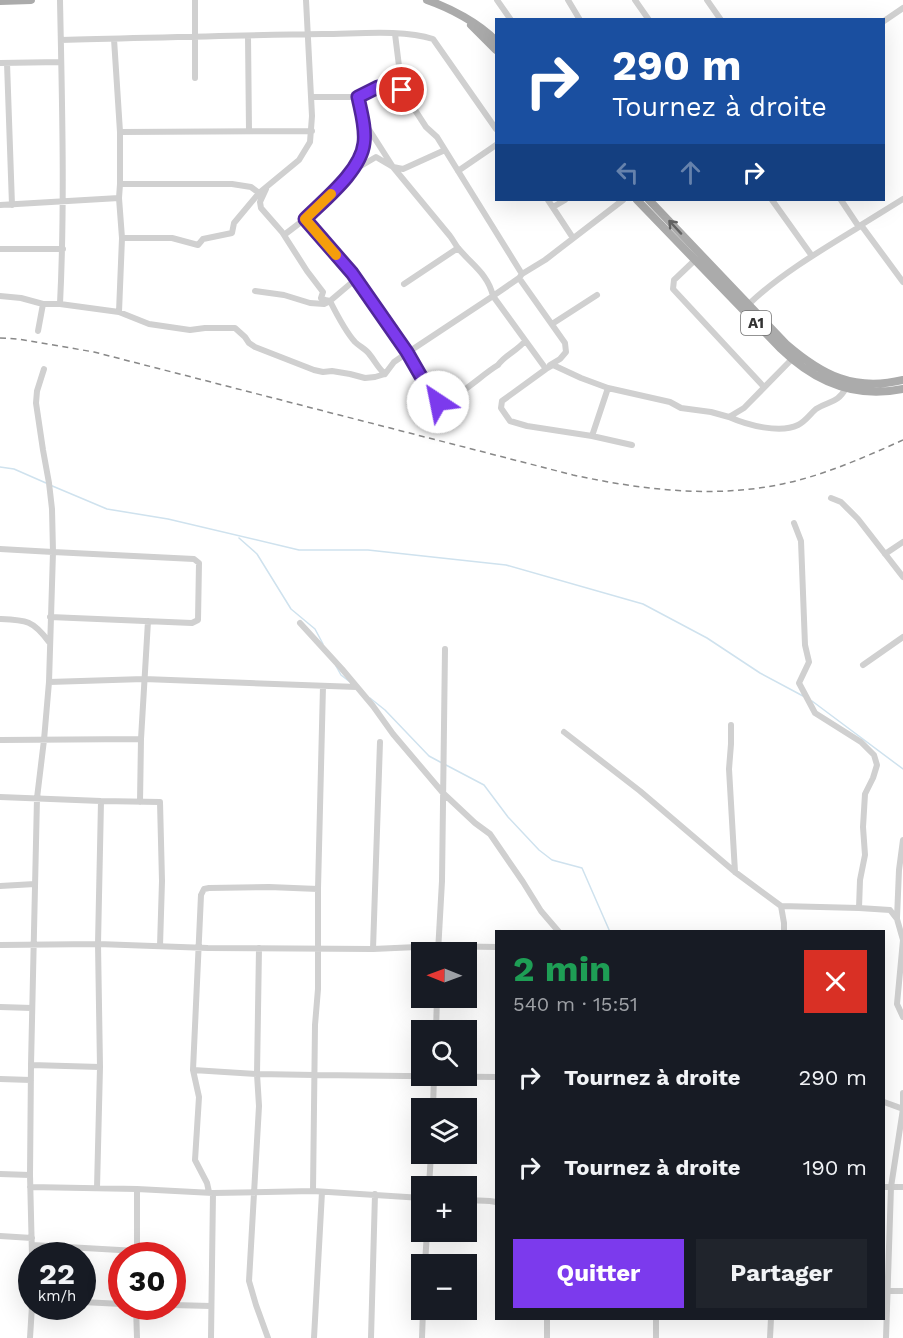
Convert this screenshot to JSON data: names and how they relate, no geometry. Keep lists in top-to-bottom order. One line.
{"streets":{"main road":["A1"]},"north":"left","page":{"turn":["290 m","Tournez à droite"],"heading":["2 min","540 m · 15:51"],"map_buttons":["+","−"],"list":[{"name":"Tournez à droite","value":"290 m"},{"name":"Tournez à droite","value":"190 m"}],"buttons":["Quitter","Partager"],"speed":"22 km/h","limit":"30"}}
